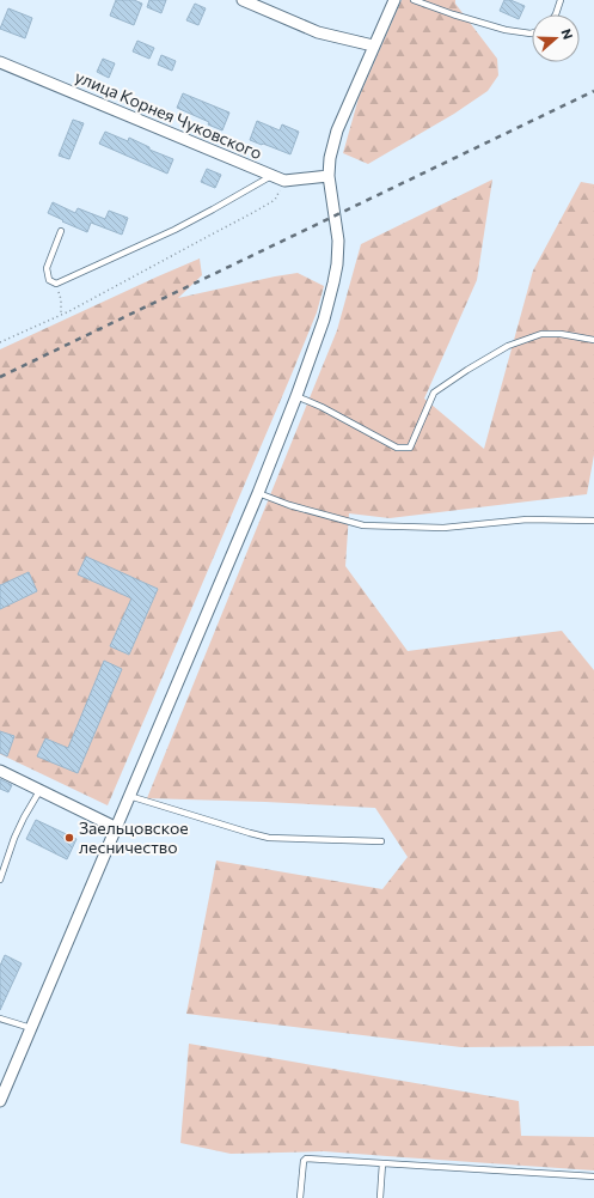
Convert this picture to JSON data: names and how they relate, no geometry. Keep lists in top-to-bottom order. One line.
{"streets":{"street":["улица Корнея Чуковского"]},"places":["Заельцовское лесничество"],"north":"right"}
